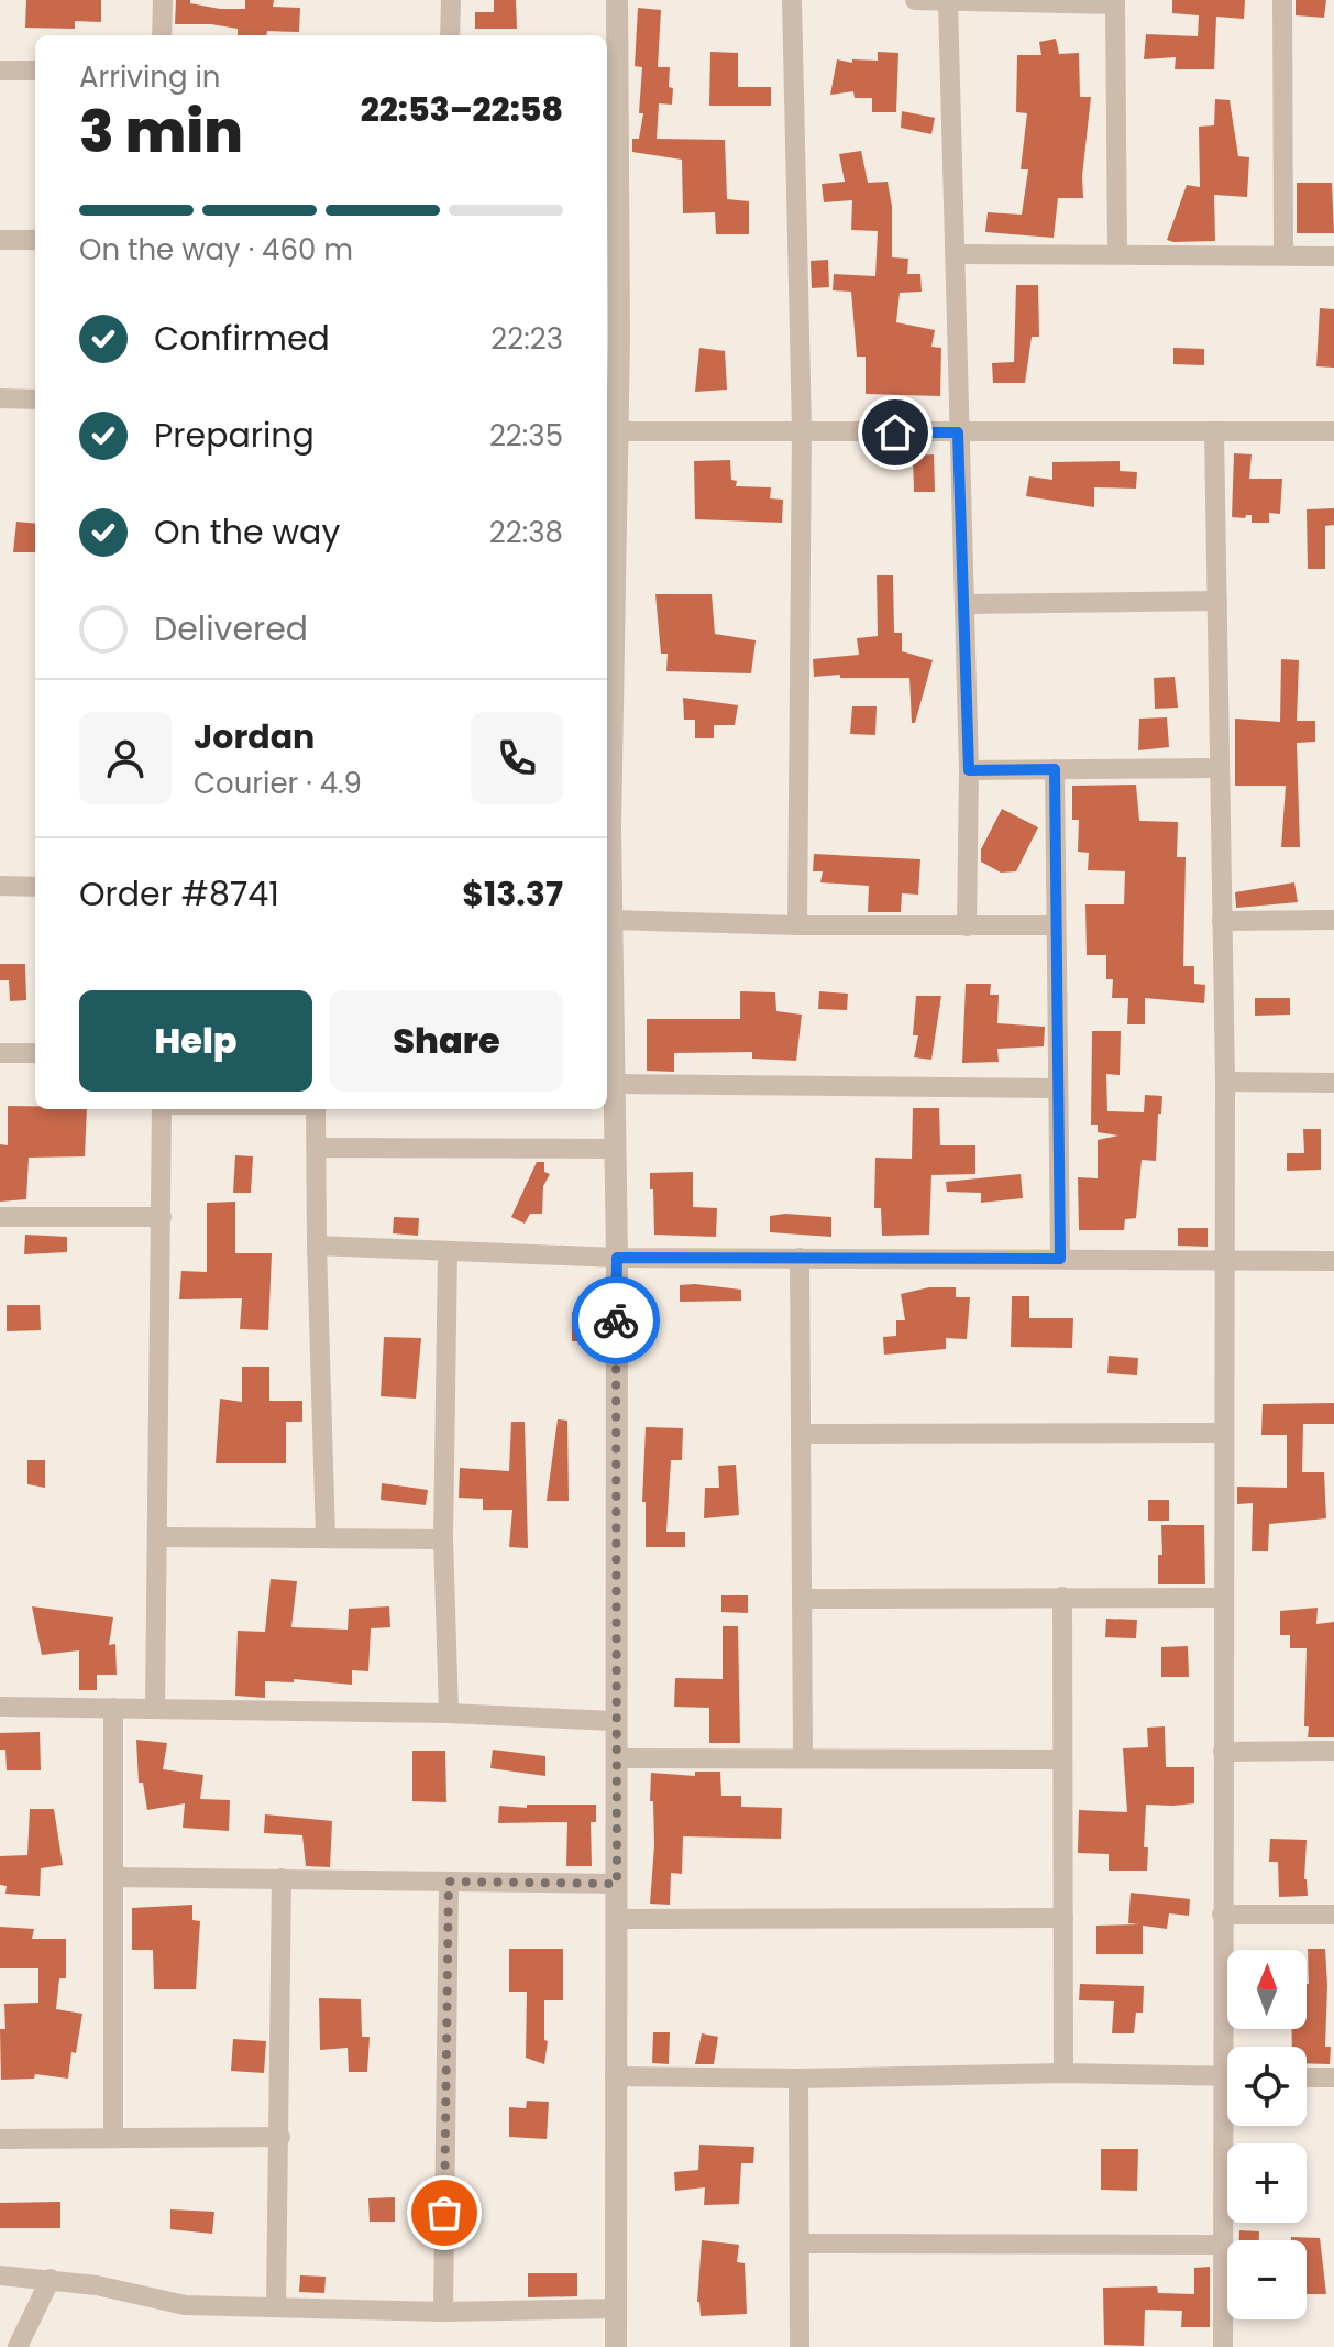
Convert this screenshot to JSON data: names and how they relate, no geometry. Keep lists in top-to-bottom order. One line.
{"north":"top","page":{"heading":["3 min","Arriving in","22:53–22:58"],"panel":["Jordan","Courier · 4.9","Order #8741","$13.37"],"bar":"On the way · 460 m","list":[["Confirmed","22:23"],["Preparing","22:35"],["On the way","22:38"],"Delivered"],"buttons":["Help","Share"],"map_buttons":["+","−"]}}
